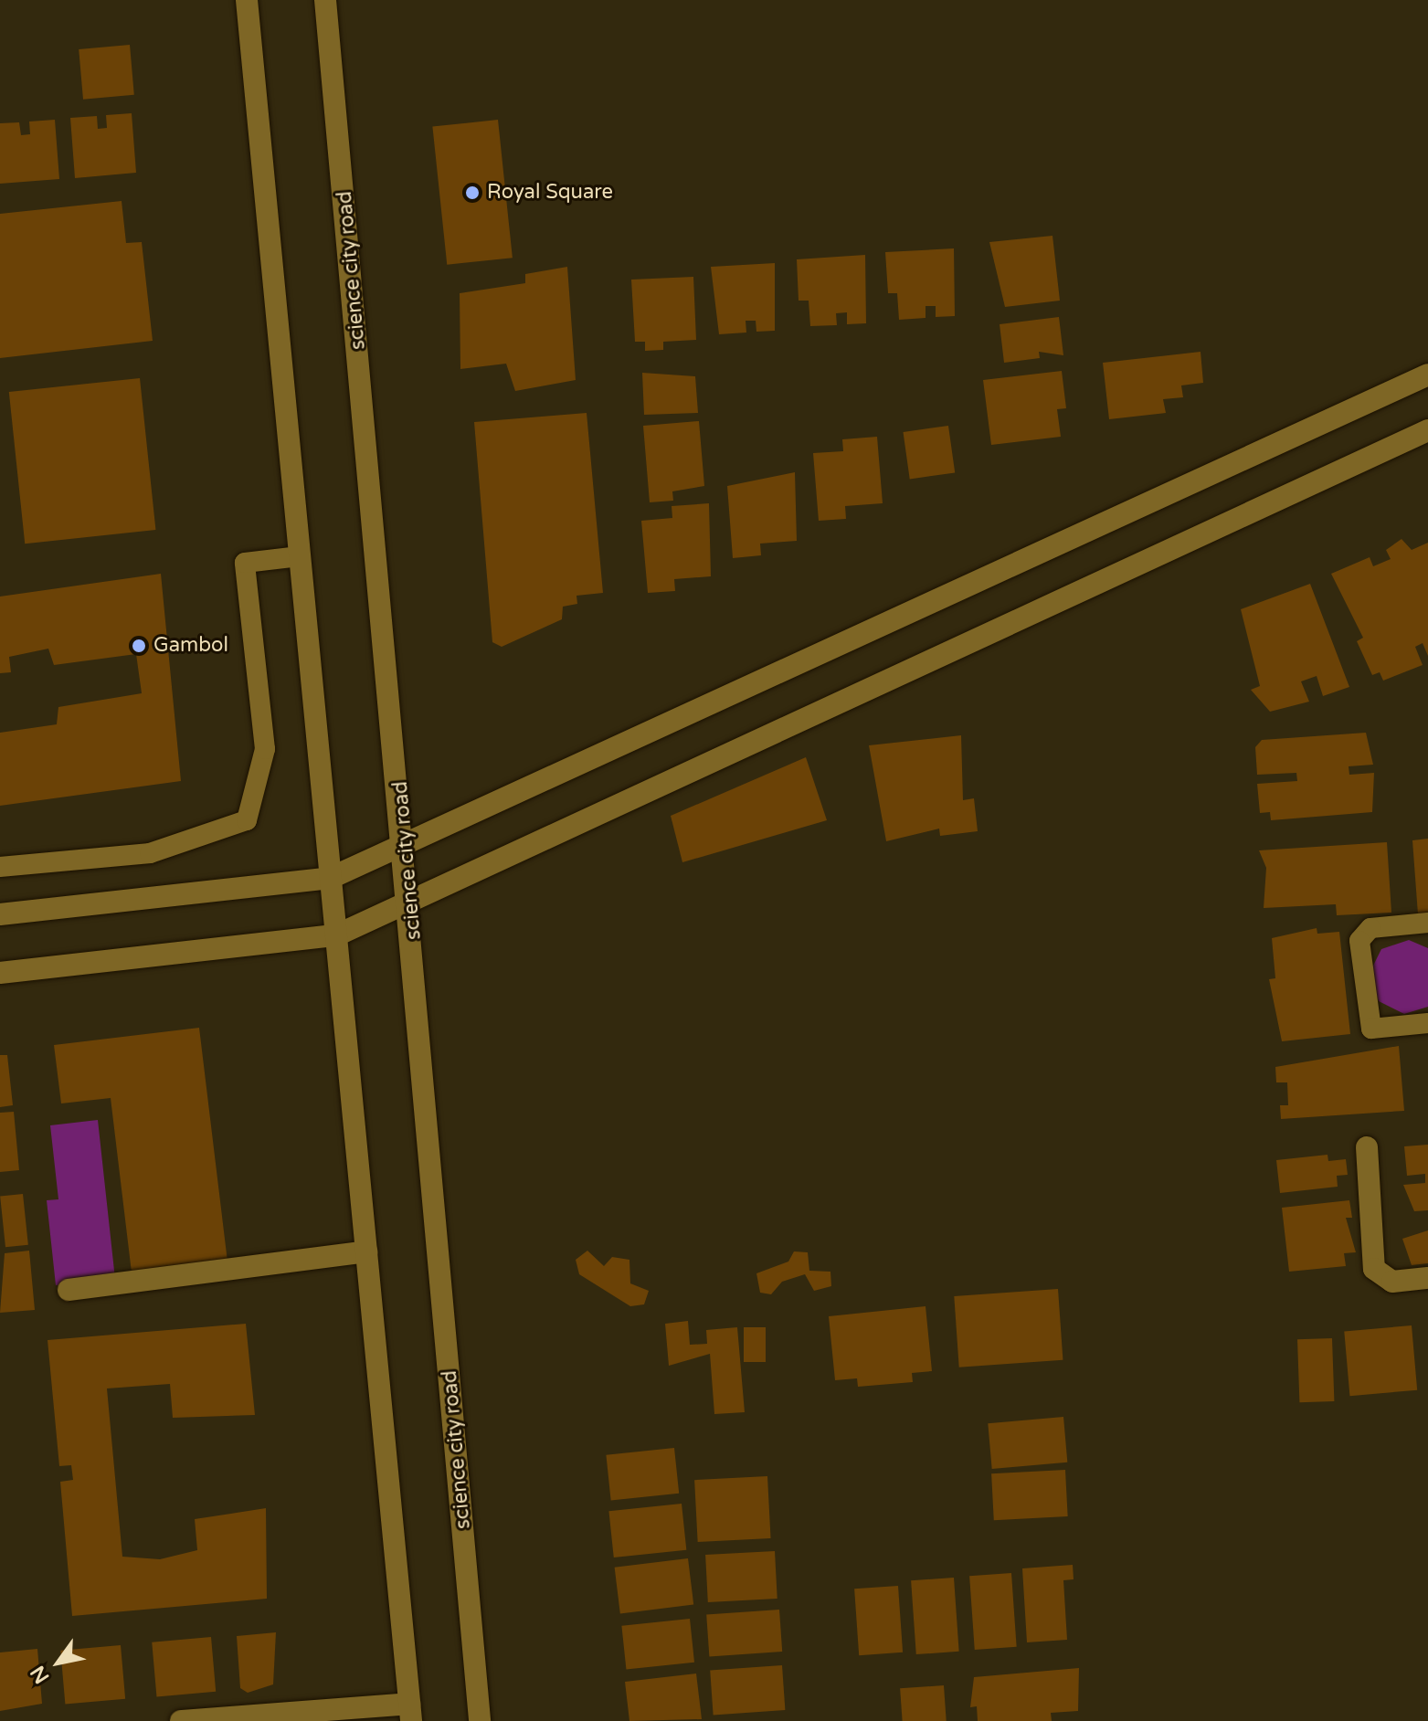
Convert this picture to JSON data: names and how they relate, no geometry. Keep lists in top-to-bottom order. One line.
{"streets":{"street":["science city road"]},"places":["Royal Square","Gambol"],"north":"bottom left"}
